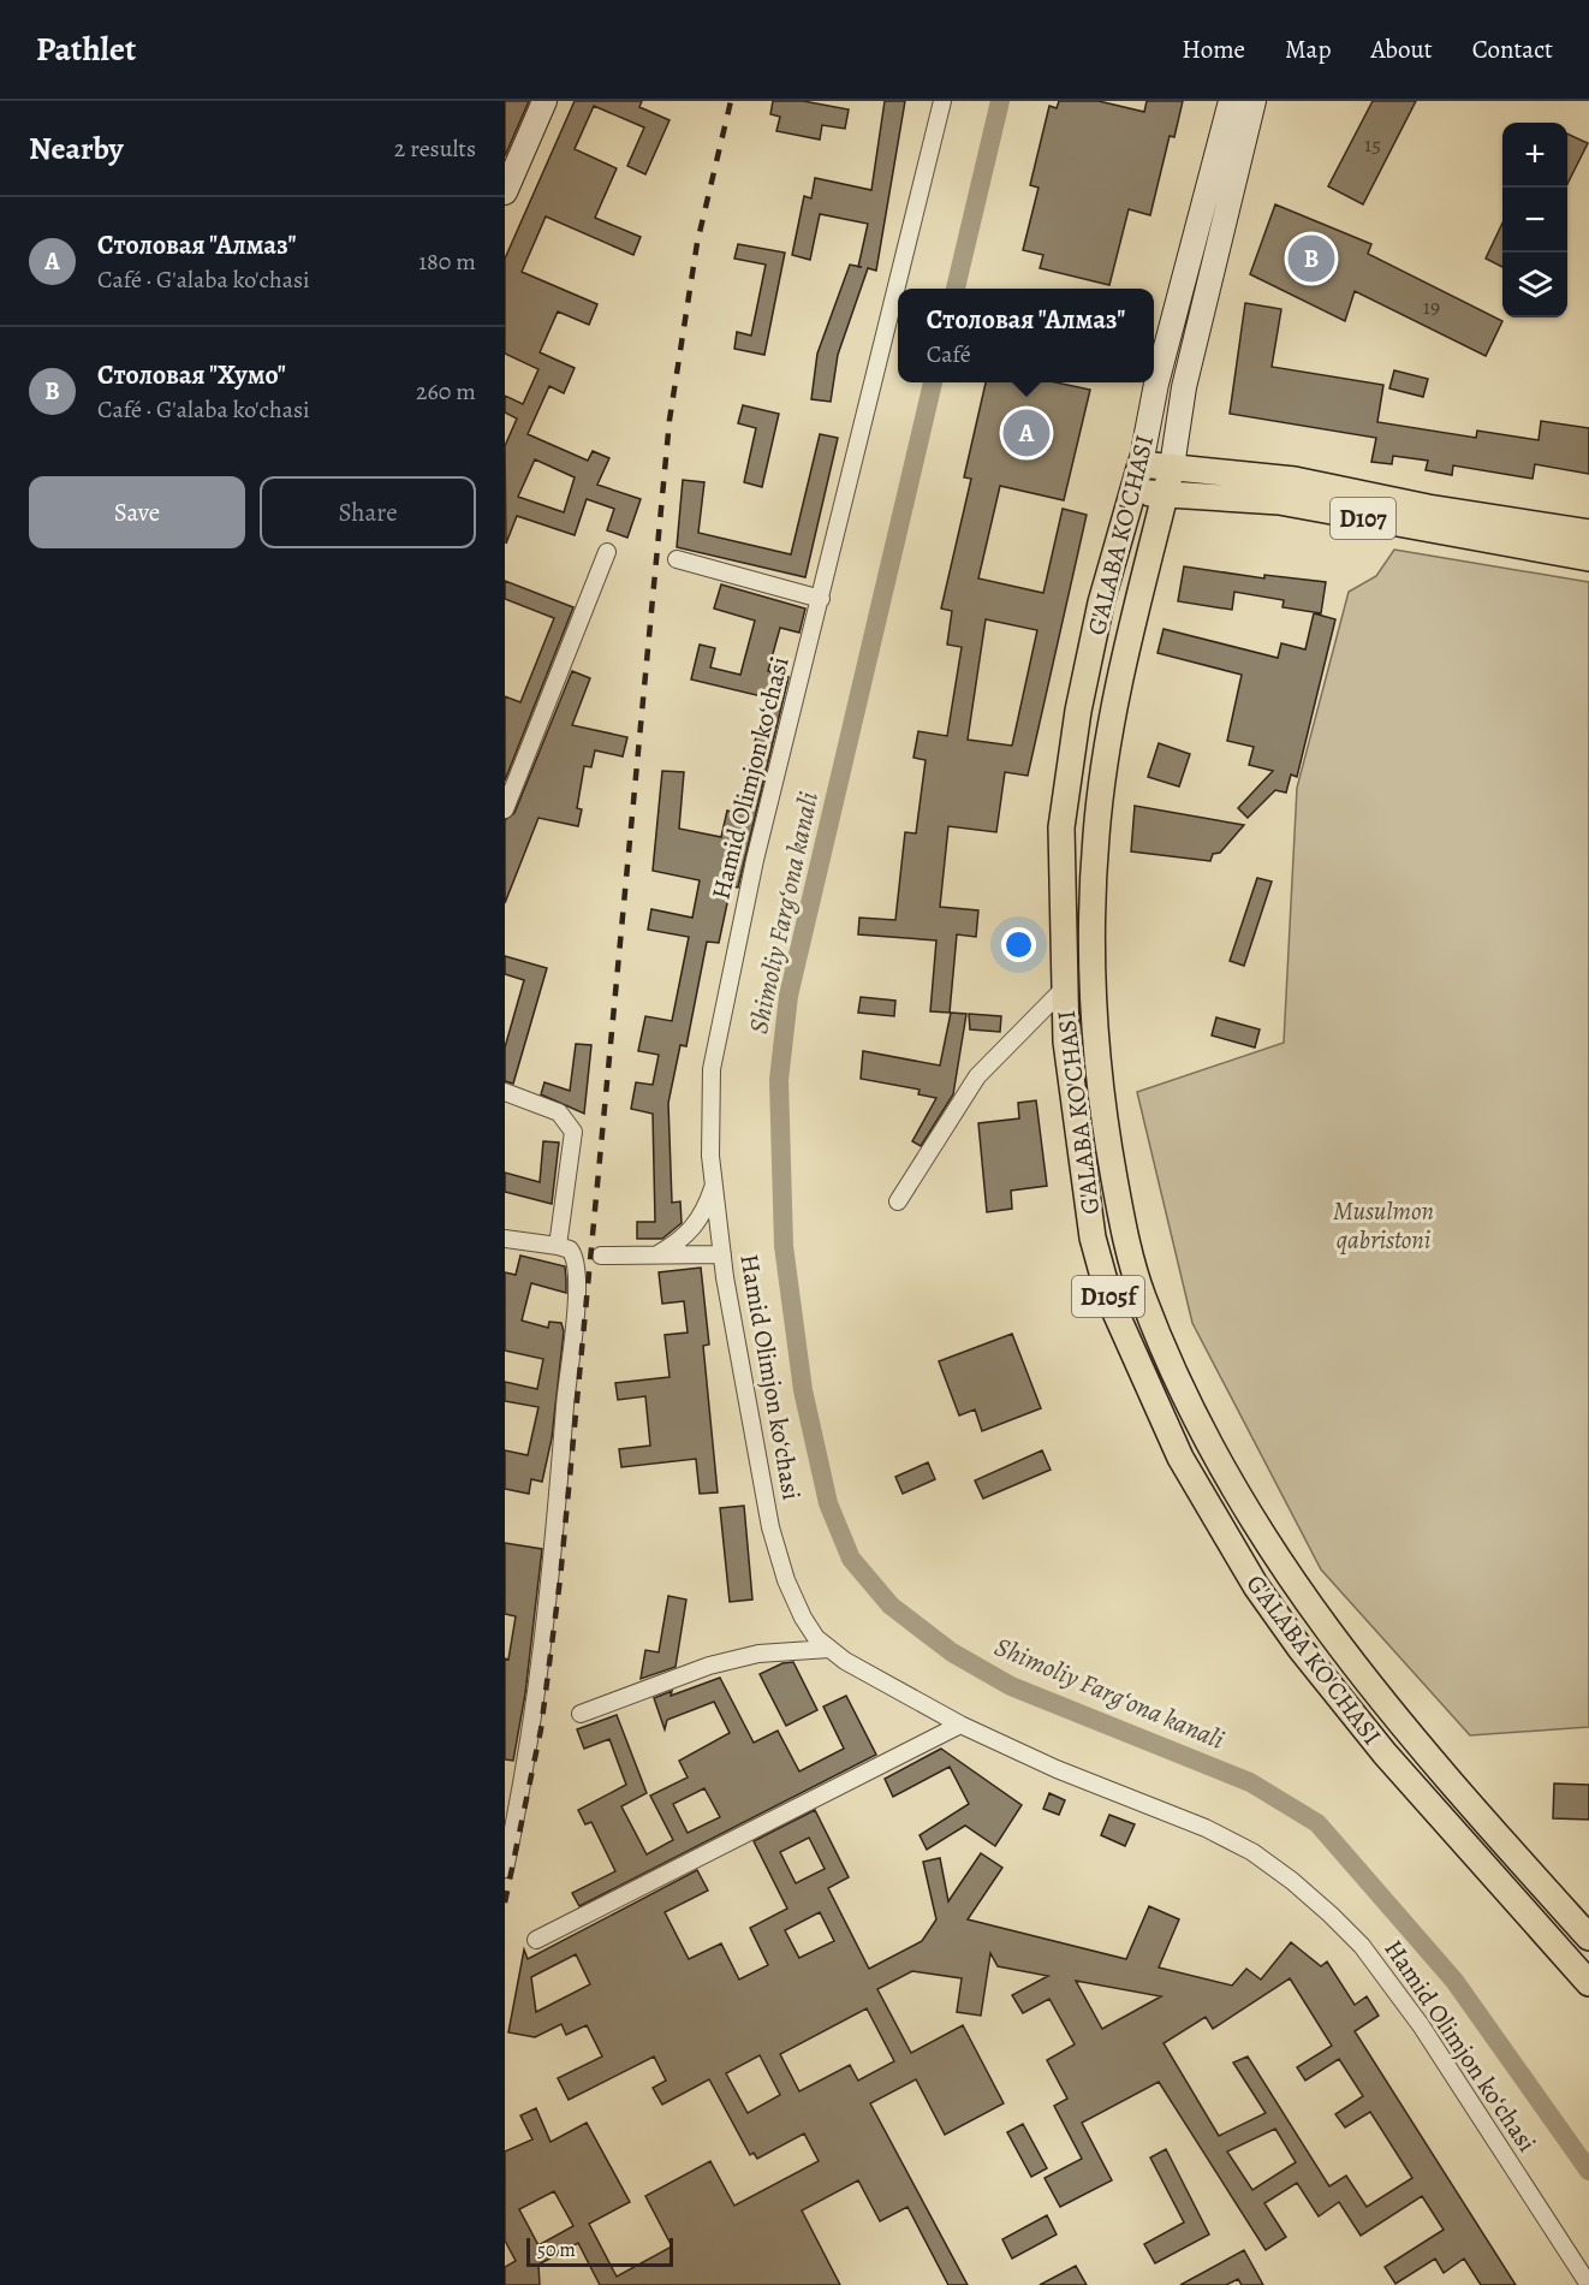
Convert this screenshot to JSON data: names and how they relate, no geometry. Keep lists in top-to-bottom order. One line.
{"streets":{"main road":["D107","G'ALABA KO'CHASI","D105f"],"street":["Hamid Olimjon koʻchasi"]},"crossings":[["D107","G'ALABA KO'CHASI"]],"water":["Shimoliy Fargʻona kanali"],"parks":["Musulmon qabristoni"],"house_numbers":["15","19"],"scale_bar":"50 m","page":{"header":"Pathlet","nav":["Home","Map","About","Contact"],"heading":["Nearby","2 results"],"map_buttons":["+","−"],"list":[{"mark":"A","name":"Столовая \"Алмаз\"","note":"Café · G'alaba ko'chasi","value":"180 m"},{"mark":"B","name":"Столовая \"Хумо\"","note":"Café · G'alaba ko'chasi","value":"260 m"}],"pins":["B","A"],"popup":["Столовая \"Алмаз\"","Café"],"buttons":["Save","Share"],"scale":"50 m"}}
